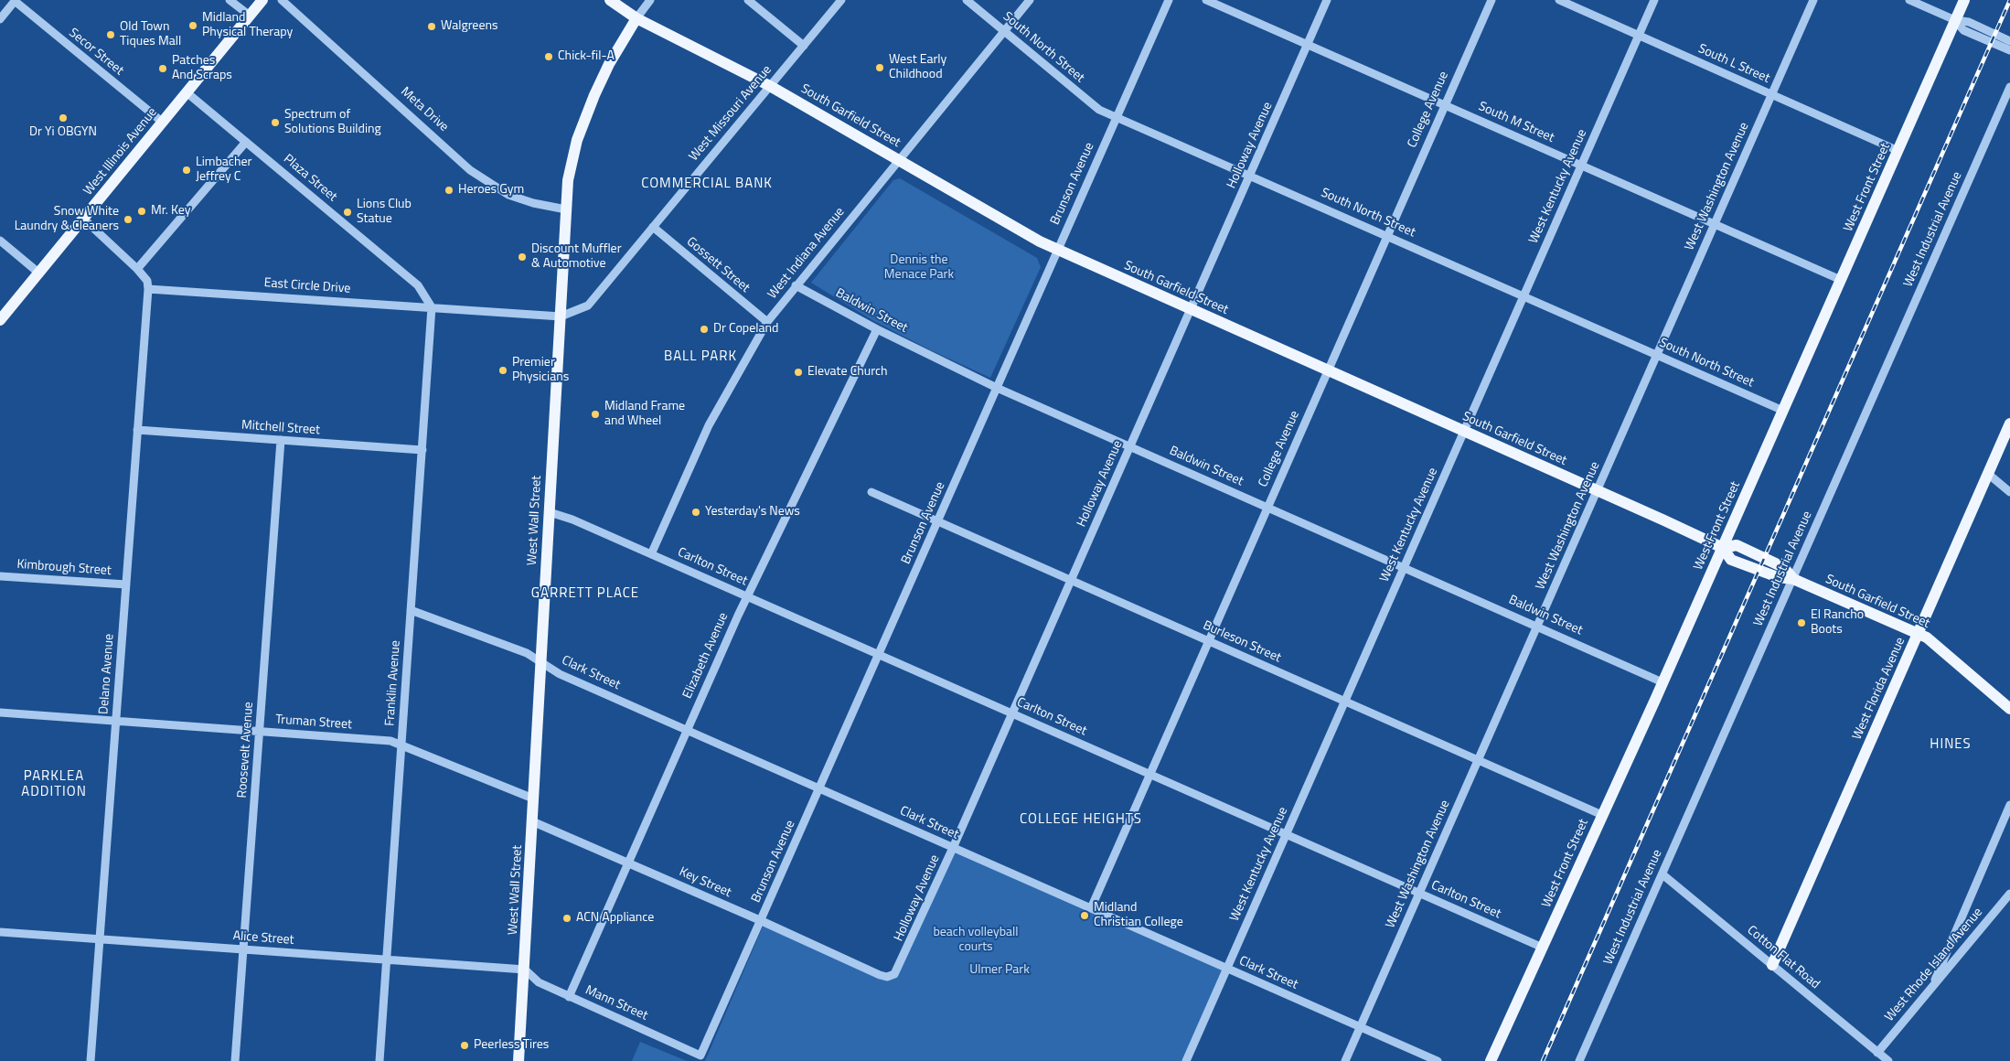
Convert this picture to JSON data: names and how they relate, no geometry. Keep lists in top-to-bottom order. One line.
{"streets":{"main road":["South Garfield Street","West Illinois Avenue","West Front Street","West Wall Street","West Florida Avenue"],"street":["South North Street","Secor Street","South L Street","Meta Drive","College Avenue","West Missouri Avenue","South M Street","Holloway Avenue","Plaza Street","Brunson Avenue","West Kentucky Avenue","West Washington Avenue","West Industrial Avenue","West Indiana Avenue","Gossett Street","East Circle Drive","Baldwin Street","Mitchell Street","Carlton Street","Kimbrough Street","Burleson Street","Elizabeth Avenue","Clark Street","Delano Avenue","Franklin Avenue","Truman Street","Roosevelt Avenue","Key Street","Alice Street","Cotton Flat Road","West Rhode Island Avenue","Mann Street"]},"crossings":[["South North Street","College Avenue"],["South North Street","Holloway Avenue"],["South North Street","Brunson Avenue"],["South North Street","West Kentucky Avenue"],["South North Street","West Washington Avenue"],["South North Street","West Front Street"],["South North Street","West Indiana Avenue"],["Secor Street","West Illinois Avenue"],["South L Street","West Kentucky Avenue"],["South L Street","West Washington Avenue"],["South L Street","West Front Street"],["Meta Drive","West Wall Street"],["College Avenue","South Garfield Street"],["College Avenue","South M Street"],["College Avenue","Baldwin Street"],["College Avenue","Carlton Street"],["College Avenue","Burleson Street"],["College Avenue","Clark Street"],["West Missouri Avenue","South Garfield Street"],["West Missouri Avenue","Gossett Street"],["West Missouri Avenue","East Circle Drive"],["West Missouri Avenue","West Wall Street"],["South Garfield Street","Holloway Avenue"],["South Garfield Street","Brunson Avenue"],["South Garfield Street","West Kentucky Avenue"],["South Garfield Street","West Washington Avenue"],["South Garfield Street","West Front Street"],["South Garfield Street","West Industrial Avenue"],["South Garfield Street","West Indiana Avenue"],["South Garfield Street","West Wall Street"],["South Garfield Street","West Florida Avenue"],["South M Street","Holloway Avenue"],["South M Street","West Kentucky Avenue"],["South M Street","West Washington Avenue"],["South M Street","West Front Street"],["Holloway Avenue","Baldwin Street"],["Holloway Avenue","Carlton Street"],["Holloway Avenue","Burleson Street"],["Holloway Avenue","Clark Street"],["Holloway Avenue","Key Street"],["West Illinois Avenue","Plaza Street"],["Plaza Street","East Circle Drive"],["Plaza Street","Franklin Avenue"],["Brunson Avenue","Baldwin Street"],["Brunson Avenue","Carlton Street"],["Brunson Avenue","Burleson Street"],["Brunson Avenue","Clark Street"],["Brunson Avenue","Key Street"],["Brunson Avenue","Mann Street"],["West Kentucky Avenue","Baldwin Street"],["West Kentucky Avenue","Carlton Street"],["West Kentucky Avenue","Burleson Street"],["West Kentucky Avenue","Clark Street"],["West Washington Avenue","Baldwin Street"],["West Washington Avenue","Carlton Street"],["West Washington Avenue","Burleson Street"],["West Washington Avenue","Clark Street"],["West Front Street","Baldwin Street"],["West Front Street","Carlton Street"],["West Front Street","Burleson Street"],["West Industrial Avenue","Cotton Flat Road"],["West Indiana Avenue","Gossett Street"],["West Indiana Avenue","Baldwin Street"],["West Indiana Avenue","Carlton Street"],["East Circle Drive","West Wall Street"],["East Circle Drive","Delano Avenue"],["East Circle Drive","Franklin Avenue"],["Baldwin Street","Elizabeth Avenue"],["Mitchell Street","Delano Avenue"],["Mitchell Street","Franklin Avenue"],["Mitchell Street","Roosevelt Avenue"],["West Wall Street","Carlton Street"],["West Wall Street","Clark Street"],["West Wall Street","Truman Street"],["West Wall Street","Key Street"],["West Wall Street","Alice Street"],["West Wall Street","Mann Street"],["Carlton Street","Elizabeth Avenue"],["Kimbrough Street","Delano Avenue"],["Elizabeth Avenue","Clark Street"],["Elizabeth Avenue","Key Street"],["Elizabeth Avenue","Mann Street"],["Clark Street","Franklin Avenue"],["Delano Avenue","Truman Street"],["Delano Avenue","Alice Street"],["Franklin Avenue","Truman Street"],["Franklin Avenue","Alice Street"],["West Florida Avenue","Cotton Flat Road"],["Truman Street","Roosevelt Avenue"],["Roosevelt Avenue","Alice Street"],["Alice Street","Mann Street"],["Cotton Flat Road","West Rhode Island Avenue"]],"districts":["COMMERCIAL BANK","BALL PARK","GARRETT PLACE","HINES","PARKLEA ADDITION","COLLEGE HEIGHTS"],"parks":["Dennis the Menace Park","beach volleyball courts","Ulmer Park"],"places":["Midland Physical Therapy","Walgreens","Old Town Tiques Mall","Chick-fil-A","West Early Childhood","Patches And Scraps","Dr Yi OBGYN","Spectrum of Solutions Building","Limbacher Jeffrey C","Heroes Gym","Mr. Key","Lions Club Statue","Snow White Laundry & Cleaners","Discount Muffler & Automotive","Dr Copeland","Premier Physicians","Elevate Church","Midland Frame and Wheel","Yesterday's News","El Rancho Boots","Midland Christian College","ACN Appliance","Peerless Tires"]}
